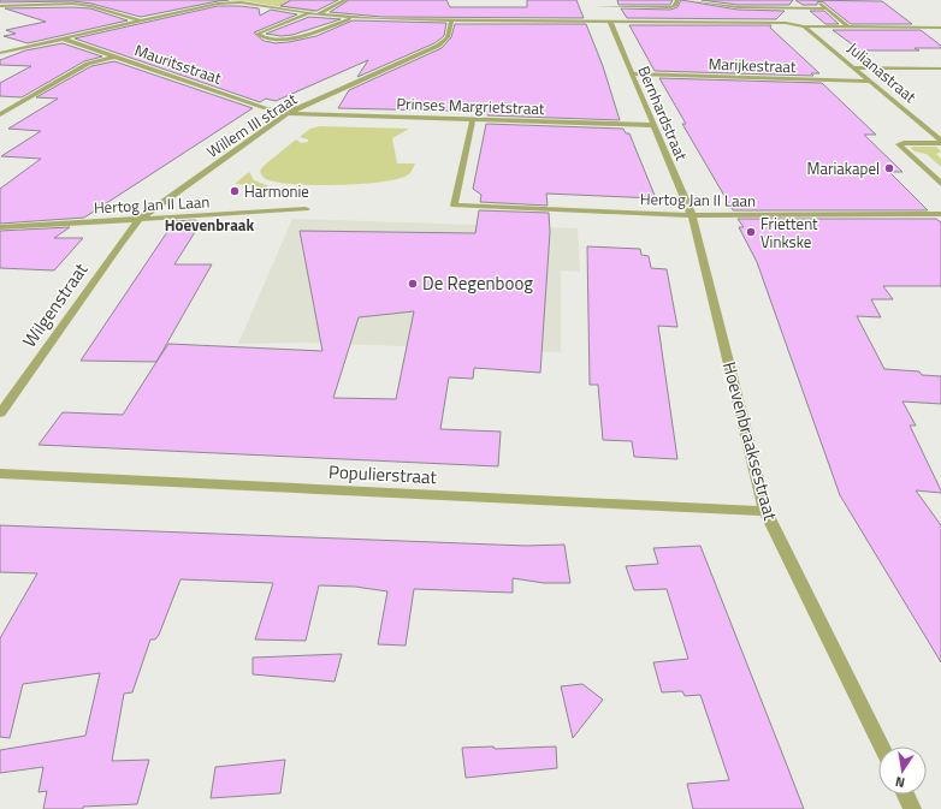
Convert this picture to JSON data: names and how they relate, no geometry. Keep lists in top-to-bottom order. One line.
{"streets":{"street":["Mauritsstraat","Marijkestraat","Julianastraat","Prinses Margrietstraat","Bernhardstraat","Willem III straat","Hertog Jan II Laan","Wilgenstraat","Hoevenbraaksestraat","Populierstraat"]},"crossings":[["Mauritsstraat","Prinses Margrietstraat"],["Mauritsstraat","Willem III straat"],["Marijkestraat","Julianastraat"],["Marijkestraat","Bernhardstraat"],["Prinses Margrietstraat","Bernhardstraat"],["Prinses Margrietstraat","Willem III straat"],["Prinses Margrietstraat","Hertog Jan II Laan"],["Bernhardstraat","Hertog Jan II Laan"],["Bernhardstraat","Hoevenbraaksestraat"],["Willem III straat","Hertog Jan II Laan"],["Willem III straat","Wilgenstraat"],["Hertog Jan II Laan","Wilgenstraat"],["Hertog Jan II Laan","Hoevenbraaksestraat"],["Hoevenbraaksestraat","Populierstraat"]],"districts":["Hoevenbraak"],"places":["Mariakapel","Harmonie","Friettent Vinkske","De Regenboog"],"north":"bottom"}
